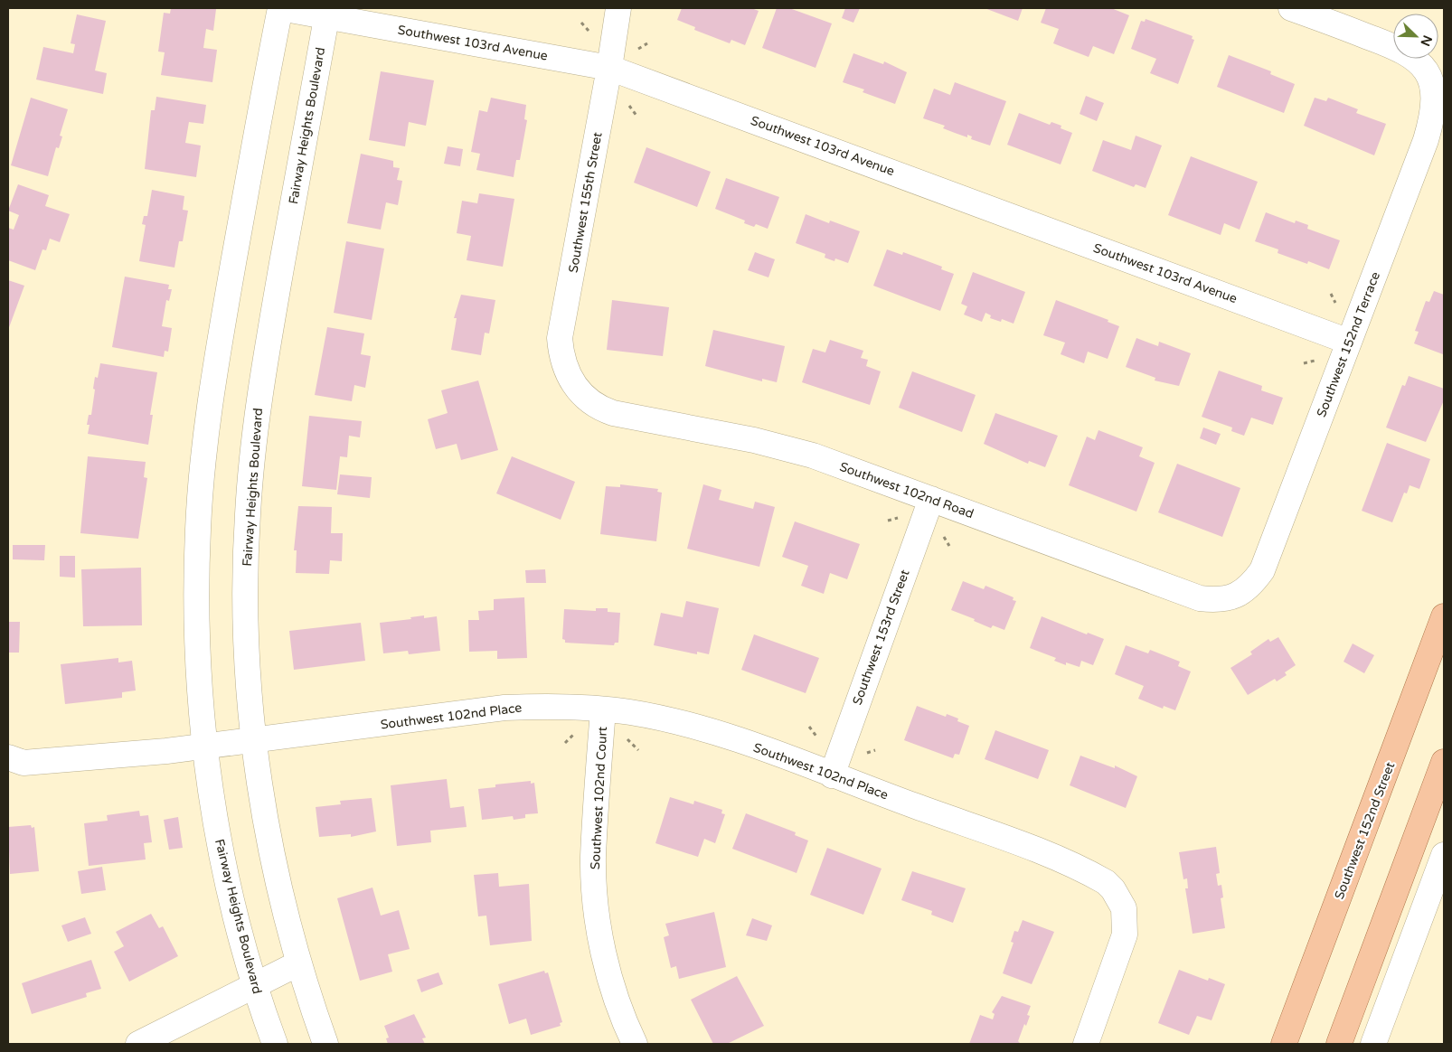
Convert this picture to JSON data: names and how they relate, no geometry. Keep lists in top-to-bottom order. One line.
{"streets":{"main road":["Southwest 152nd Street"],"street":["Southwest 103rd Avenue","Fairway Heights Boulevard","Southwest 155th Street","Southwest 152nd Terrace","Southwest 102nd Road","Southwest 153rd Street","Southwest 102nd Place","Southwest 102nd Court"]},"crossings":[["Southwest 103rd Avenue","Fairway Heights Boulevard"],["Southwest 103rd Avenue","Southwest 155th Street"],["Southwest 103rd Avenue","Southwest 152nd Terrace"],["Fairway Heights Boulevard","Southwest 102nd Place"],["Southwest 155th Street","Southwest 102nd Road"],["Southwest 152nd Terrace","Southwest 102nd Road"],["Southwest 102nd Road","Southwest 153rd Street"],["Southwest 153rd Street","Southwest 102nd Place"],["Southwest 102nd Place","Southwest 102nd Court"]],"north":"bottom right"}
